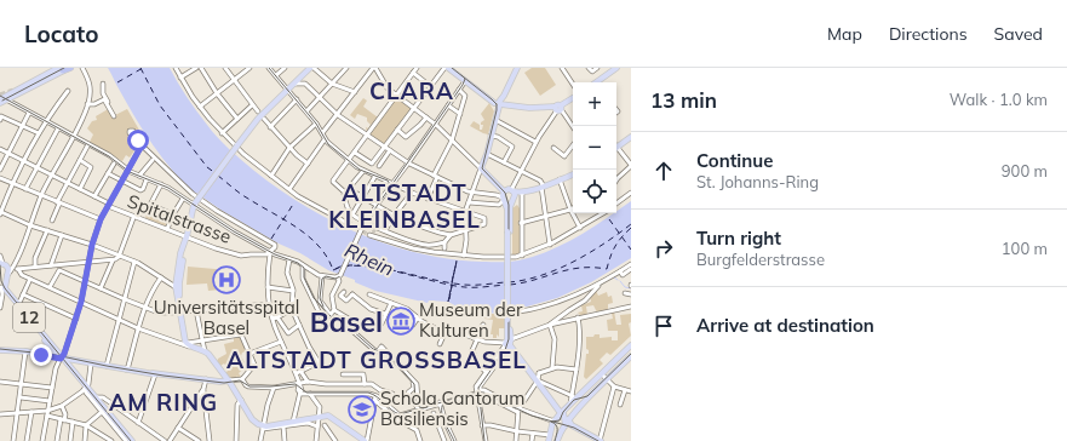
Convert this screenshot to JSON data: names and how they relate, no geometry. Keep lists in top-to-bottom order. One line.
{"streets":{"main road":["12"],"street":["Spitalstrasse"]},"districts":["CLARA","ALTSTADT KLEINBASEL","Basel","ALTSTADT GROSSBASEL","AM RING"],"water":["Rhein"],"places":{"hospital":["Universitätsspital Basel"],"museum":["Museum der Kulturen"],"school or university":["Schola Cantorum Basiliensis"]},"page":{"header":"Locato","nav":["Map","Directions","Saved"],"heading":["13 min","Walk · 1.0 km"],"map_buttons":["+","−"],"list":[["Continue","St. Johanns-Ring","900 m"],["Turn right","Burgfelderstrasse","100 m"],"Arrive at destination"]}}
